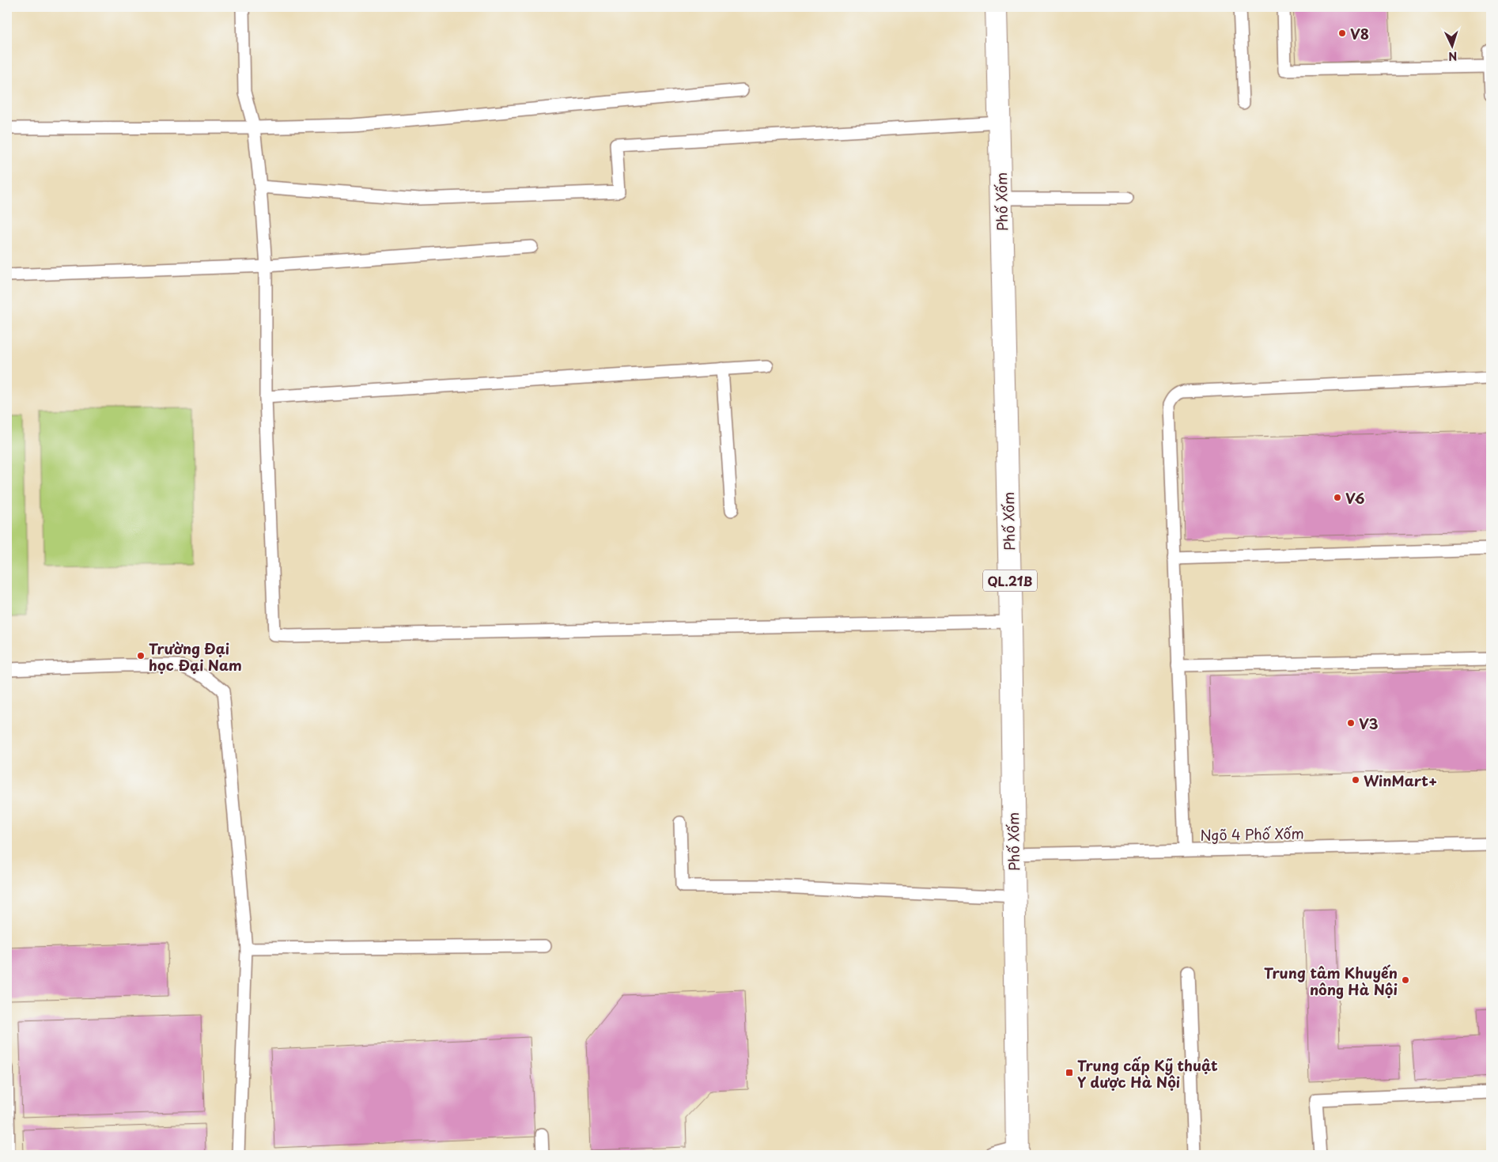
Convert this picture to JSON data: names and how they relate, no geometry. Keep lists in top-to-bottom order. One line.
{"streets":{"highway":["Phố Xốm","QL.21B"],"lane":["Ngõ 4 Phố Xốm"]},"crossings":[["Phố Xốm","Ngõ 4 Phố Xốm"]],"places":{"other":["V8","V6","Trường Đại học Đại Nam","V3","WinMart+","Trung tâm Khuyến nông Hà Nội"],"transit":["Trung cấp Kỹ thuật Y dược Hà Nội"]},"north":"bottom"}
